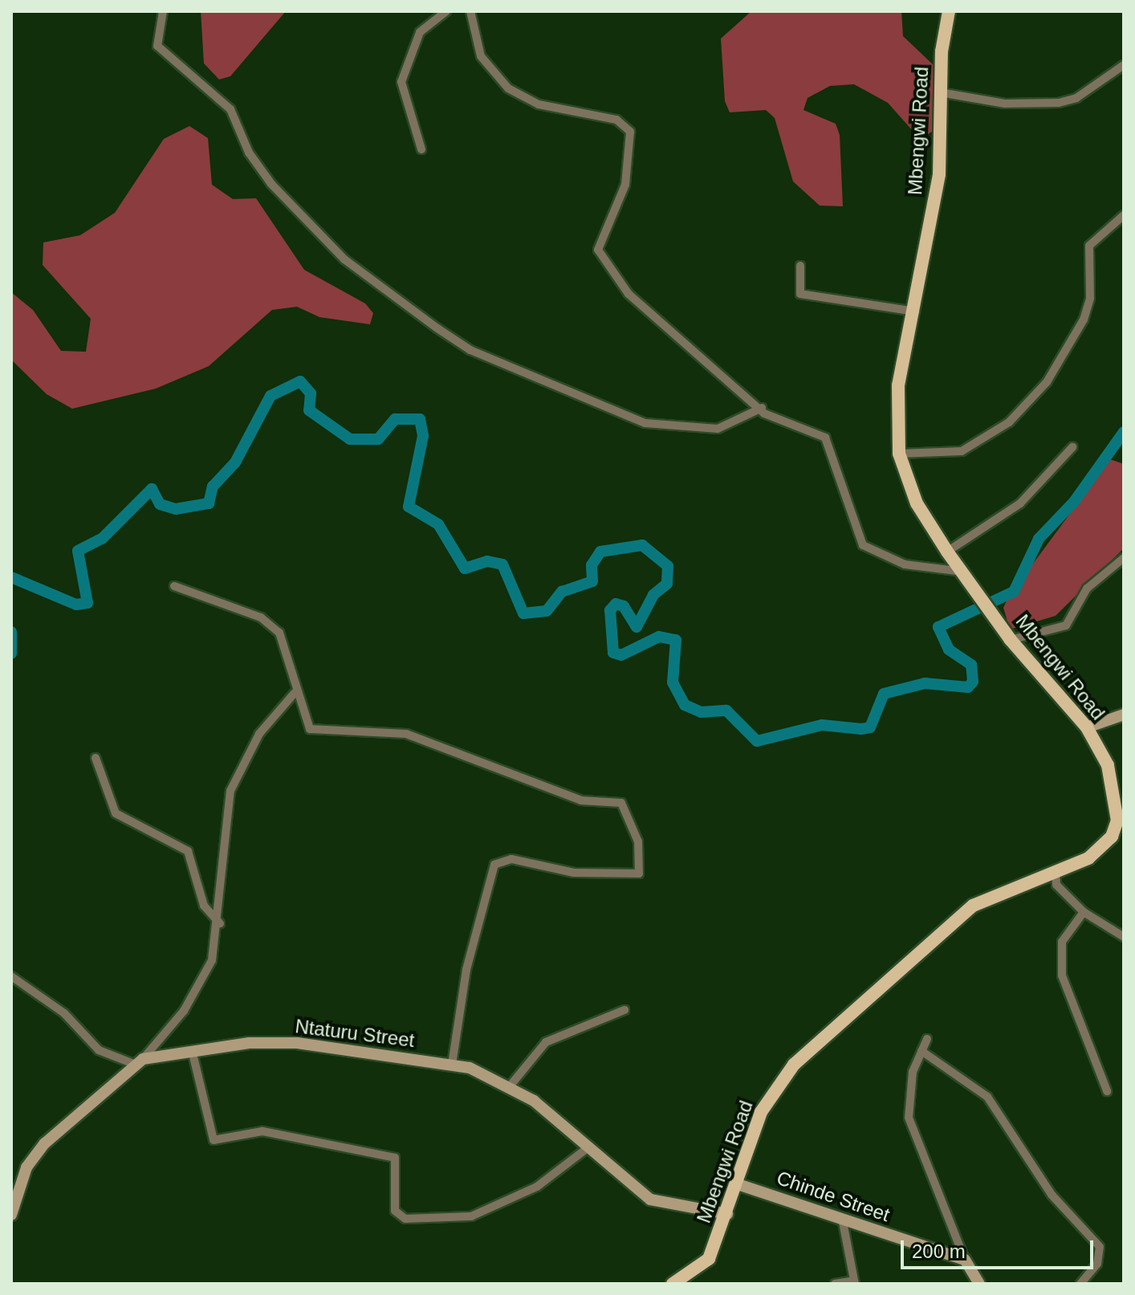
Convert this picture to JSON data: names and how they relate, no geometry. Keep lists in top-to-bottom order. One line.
{"streets":{"main road":["Mbengwi Road"],"street":["Ntaturu Street","Chinde Street"]},"crossings":[["Mbengwi Road","Ntaturu Street"],["Mbengwi Road","Chinde Street"]],"scale_bar":"200 m"}
